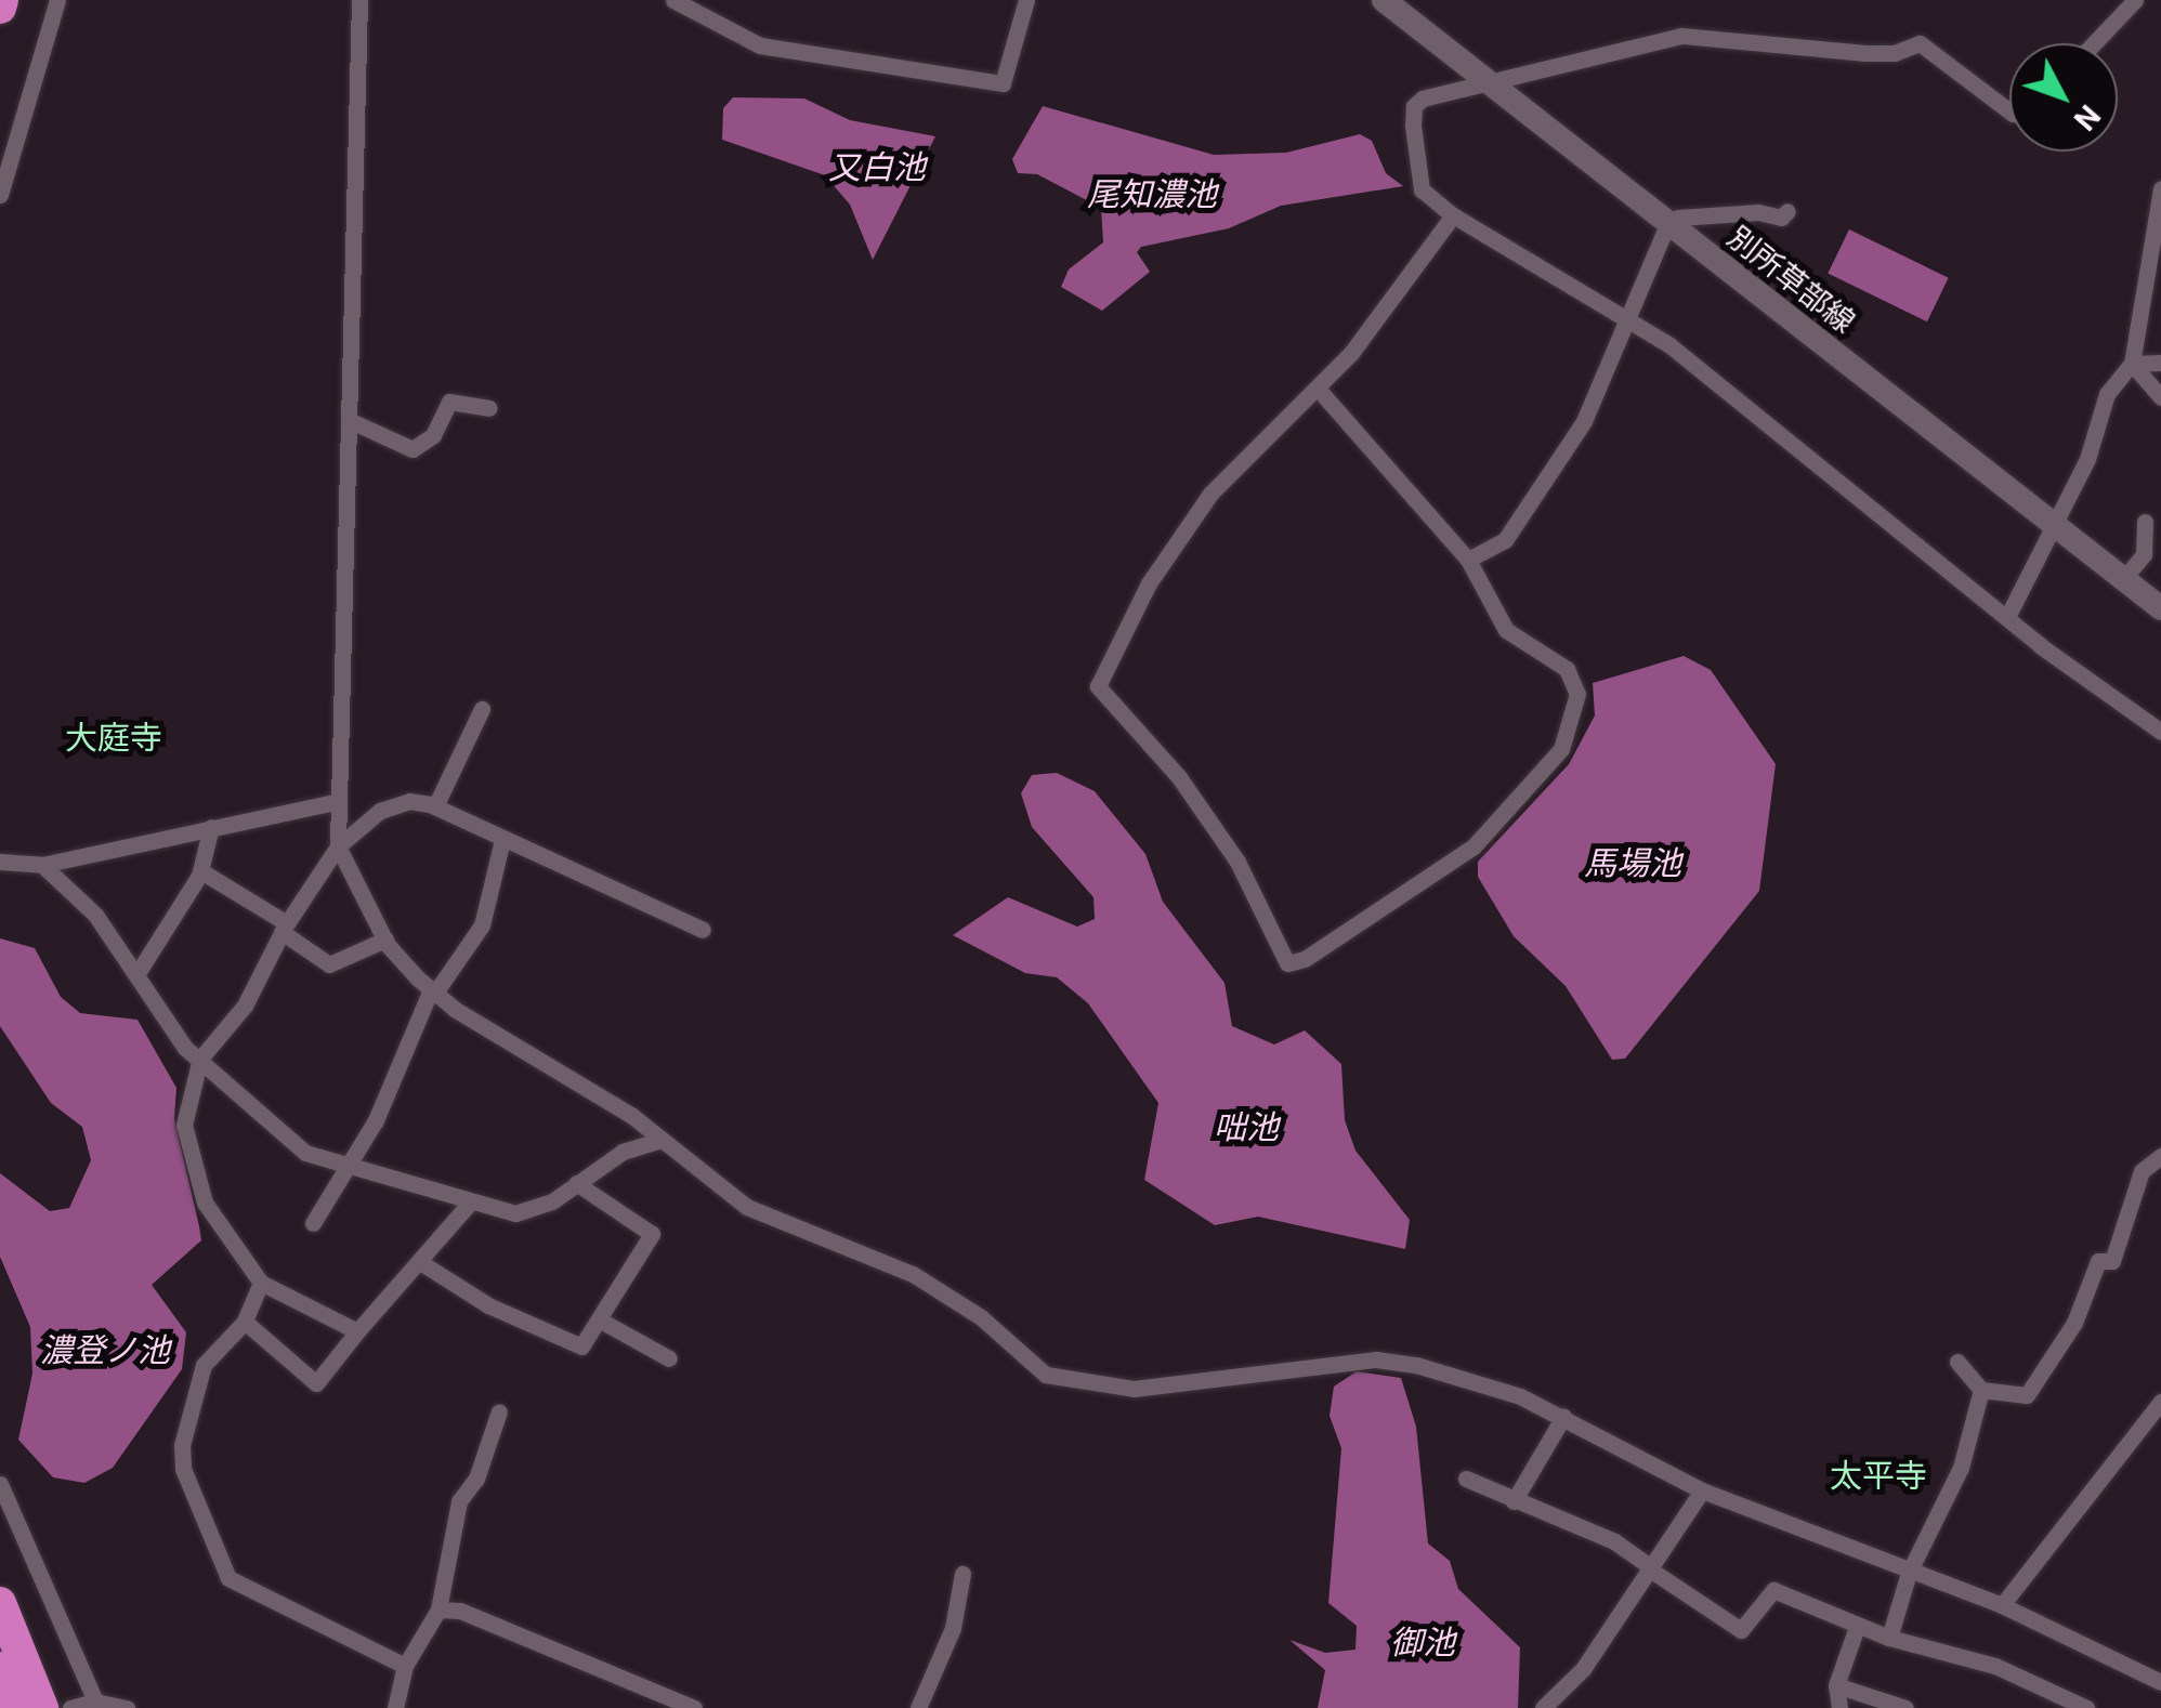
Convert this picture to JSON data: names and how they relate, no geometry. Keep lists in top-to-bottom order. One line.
{"streets":{"main road":["別所草部線"]},"districts":["大庭寺","太平寺"],"water":["又白池","尾知濃池","馬場池","咄池","濃登ノ池","御池"],"north":"bottom right"}
